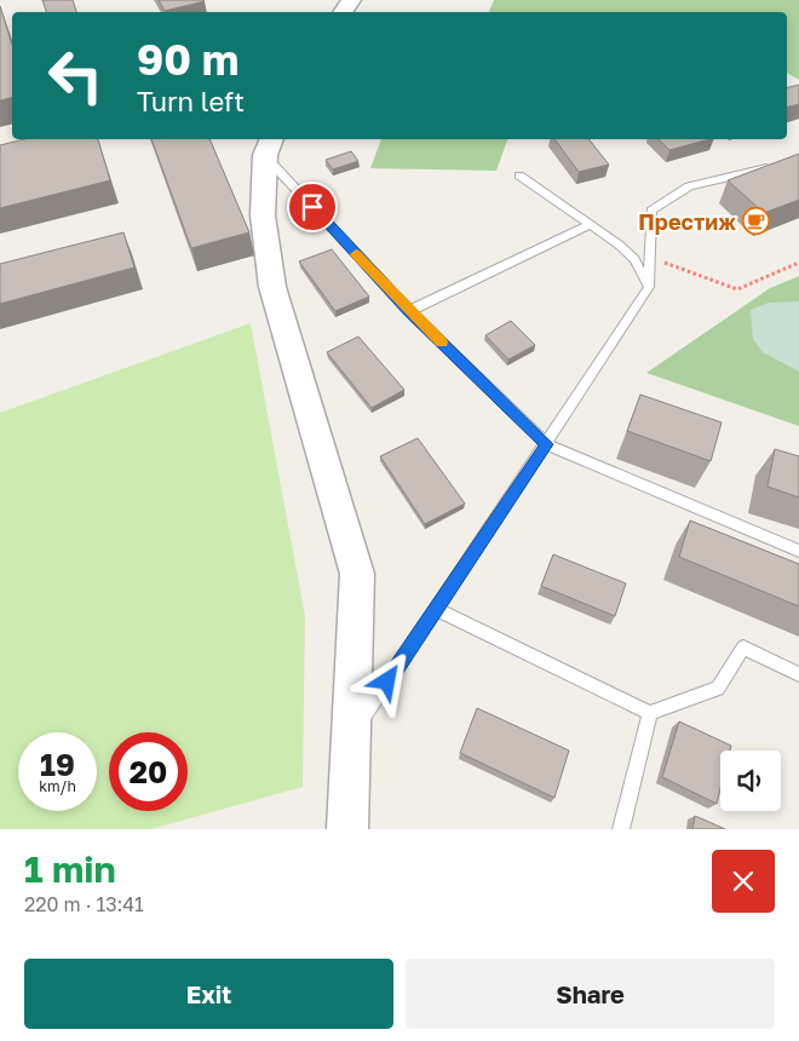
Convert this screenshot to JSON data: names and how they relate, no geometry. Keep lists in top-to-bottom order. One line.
{"places":{"cafe":["Престиж"]},"page":{"turn":["90 m","Turn left"],"speed":"19 km/h","limit":"20","heading":["1 min","220 m · 13:41"],"buttons":["Exit","Share"]}}
